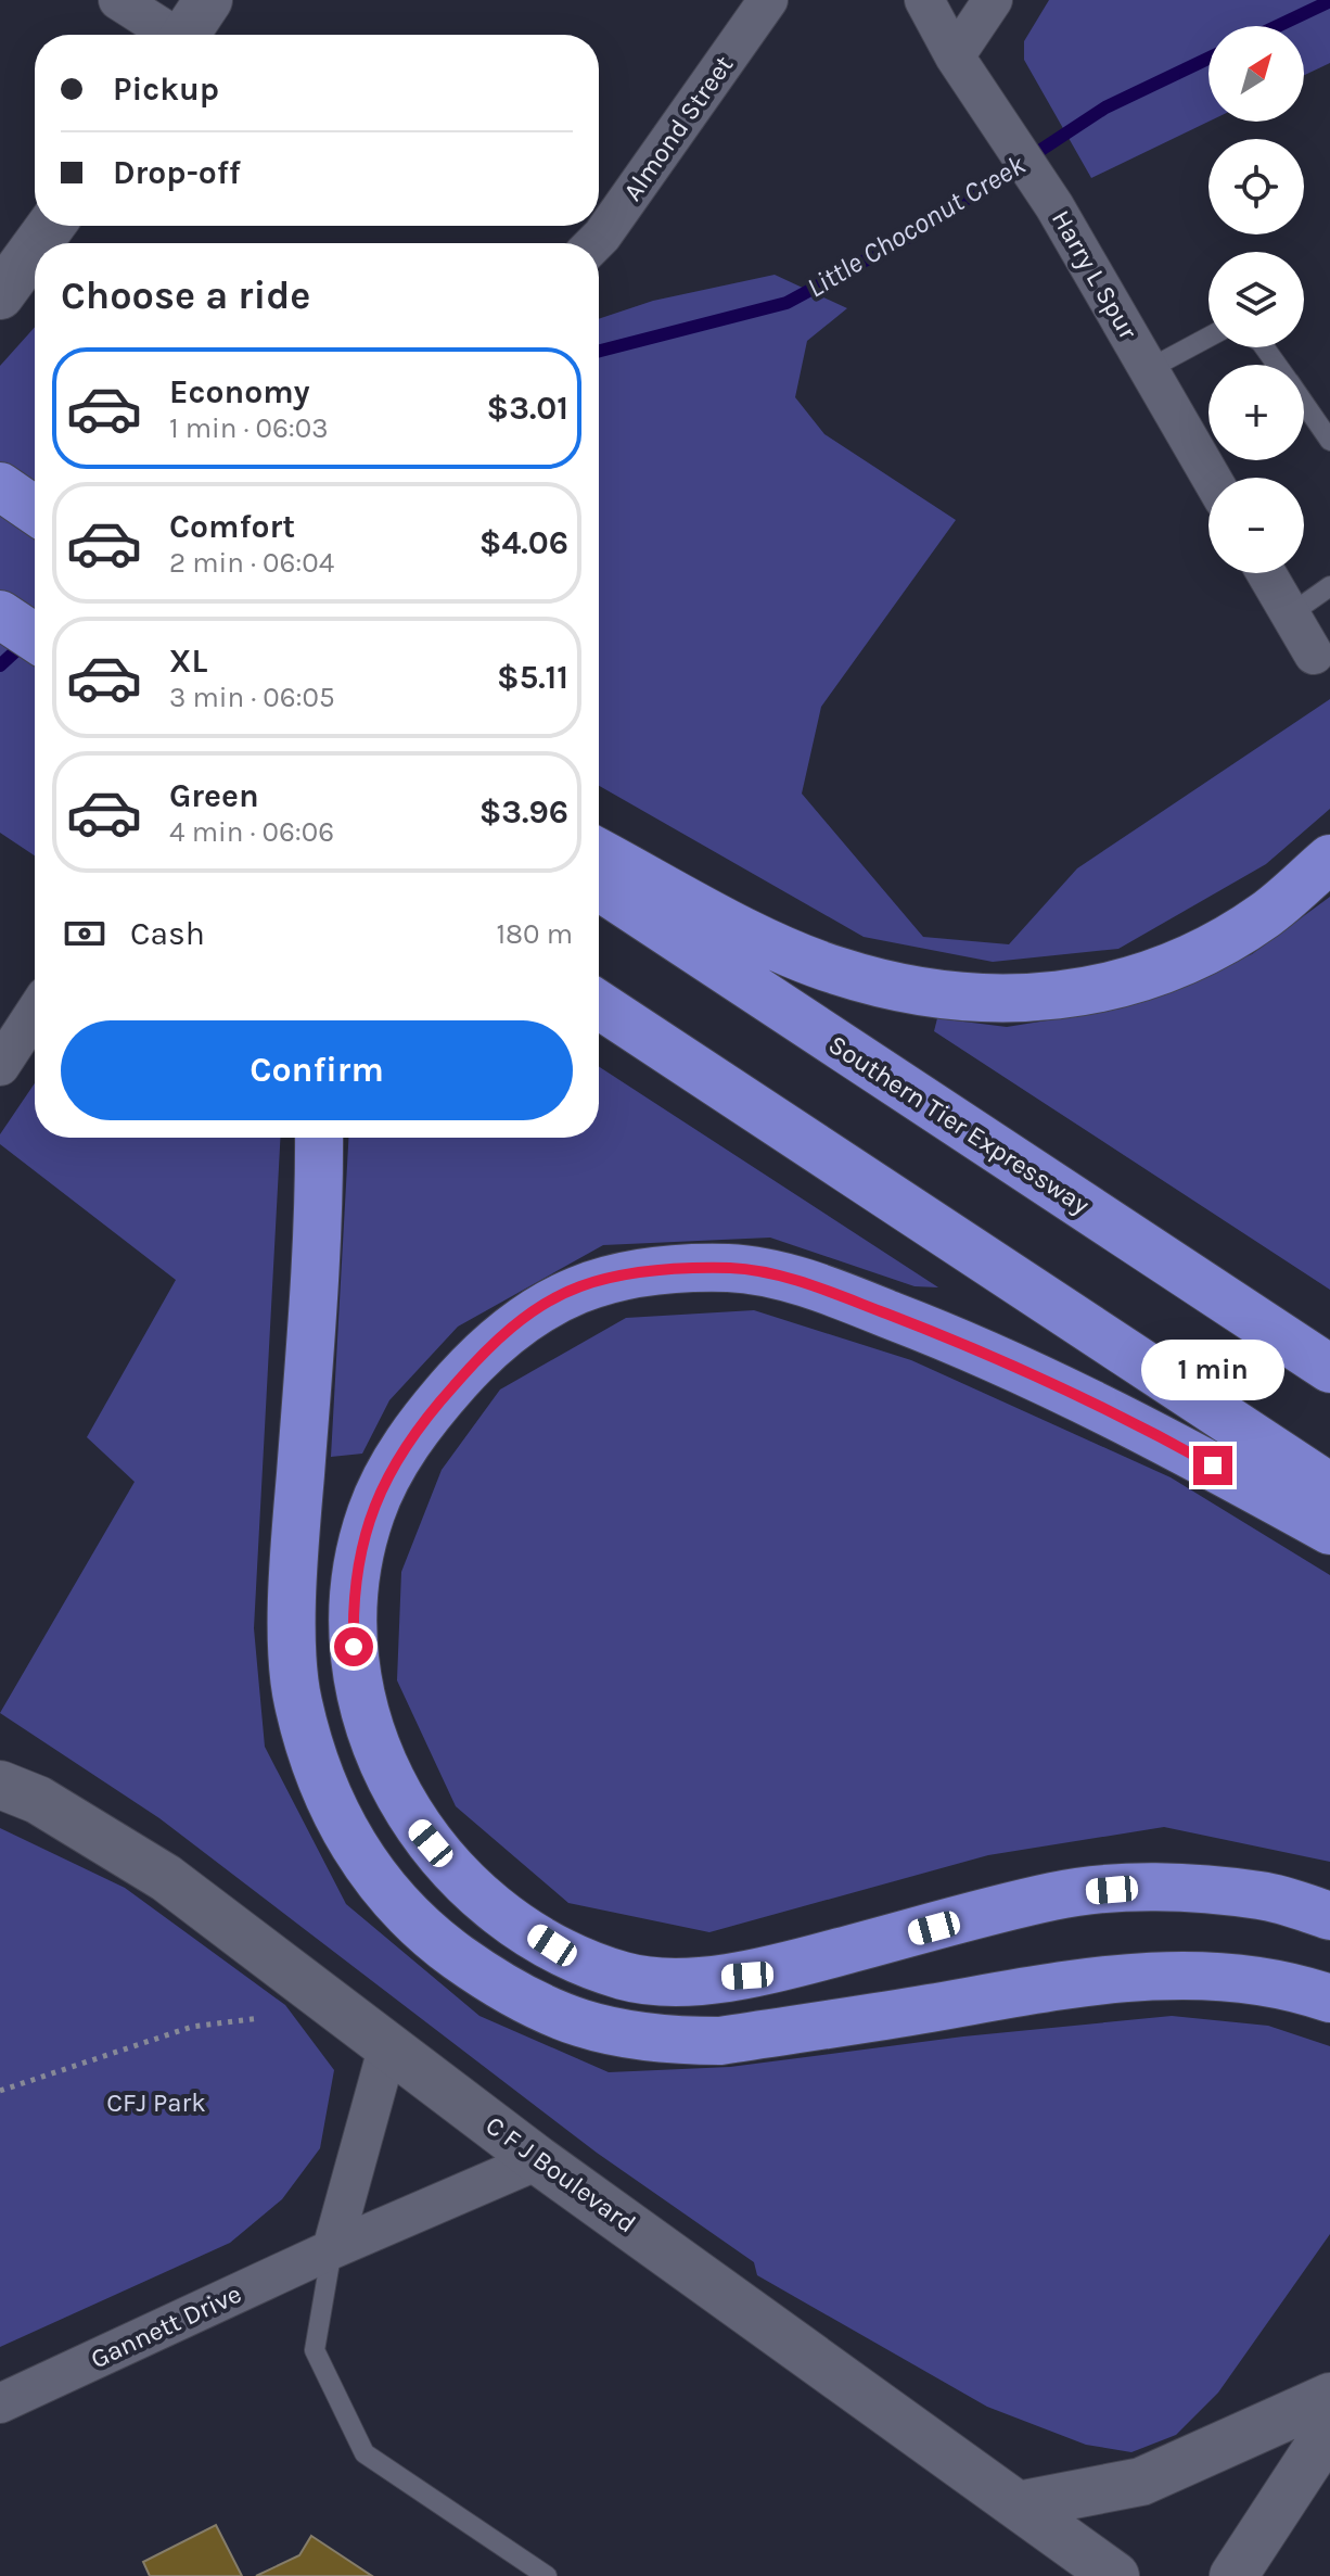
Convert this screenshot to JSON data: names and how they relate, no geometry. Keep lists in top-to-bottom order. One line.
{"streets":{"highway":["Southern Tier Expressway"],"street":["Almond Street","Harry L Spur","C F J Boulevard","Gannett Drive"]},"crossings":[["C F J Boulevard","Gannett Drive"]],"water":["Little Choconut Creek"],"parks":["CFJ Park"],"north":"top right","page":{"map_buttons":["+","−"],"banner":["Pickup","Drop-off"],"heading":"Choose a ride","list":[{"name":"Economy","note":"1 min · 06:03","value":"$3.01"},{"name":"Comfort","note":"2 min · 06:04","value":"$4.06"},{"name":"XL","note":"3 min · 06:05","value":"$5.11"},{"name":"Green","note":"4 min · 06:06","value":"$3.96"}],"pay":["Cash","180 m"],"buttons":"Confirm","bubble":"1 min"}}
